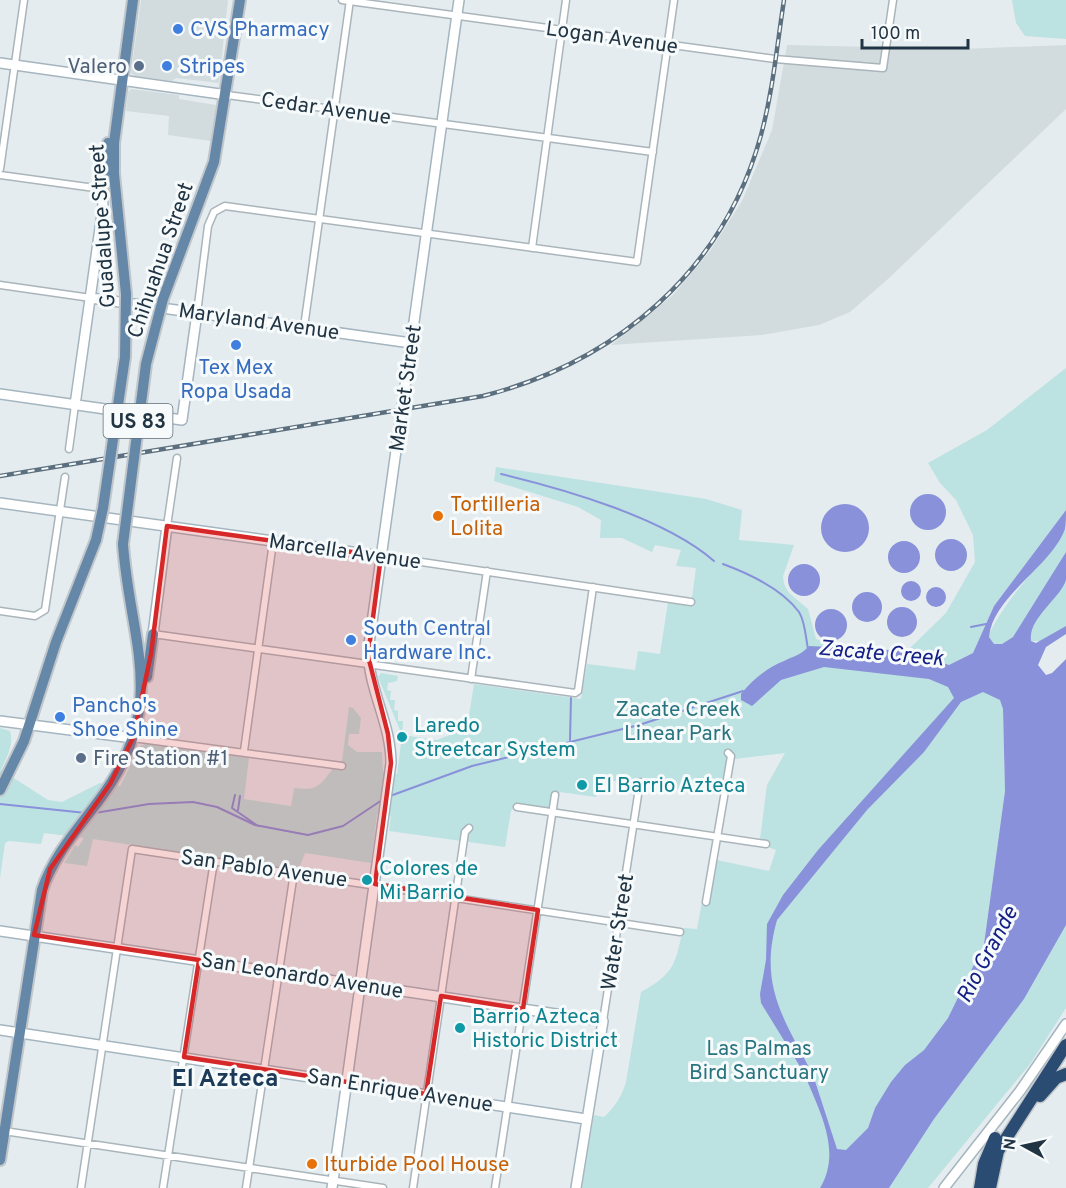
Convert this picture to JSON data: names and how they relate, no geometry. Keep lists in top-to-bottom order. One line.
{"streets":{"main road":["Guadalupe Street","Chihuahua Street","US 83"],"street":["Logan Avenue","Cedar Avenue","Maryland Avenue","Market Street","Marcella Avenue","San Pablo Avenue","Water Street","San Leonardo Avenue","San Enrique Avenue"]},"crossings":[["Logan Avenue","Market Street"],["Cedar Avenue","Guadalupe Street"],["Cedar Avenue","Chihuahua Street"],["Cedar Avenue","Market Street"],["Guadalupe Street","Chihuahua Street"],["Guadalupe Street","Maryland Avenue"],["Chihuahua Street","Maryland Avenue"],["Chihuahua Street","US 83"],["Chihuahua Street","San Leonardo Avenue"],["Maryland Avenue","Market Street"],["Market Street","Marcella Avenue"],["Market Street","San Pablo Avenue"],["Market Street","San Leonardo Avenue"],["Market Street","San Enrique Avenue"],["US 83","San Leonardo Avenue"],["US 83","San Enrique Avenue"],["San Pablo Avenue","Water Street"],["San Pablo Avenue","San Leonardo Avenue"],["Water Street","San Leonardo Avenue"],["Water Street","San Enrique Avenue"]],"districts":["El Azteca"],"water":["Zacate Creek","Rio Grande"],"parks":["Zacate Creek Linear Park","Las Palmas Bird Sanctuary"],"places":["CVS Pharmacy","Valero","Stripes","Tex Mex Ropa Usada","Tortilleria Lolita","South Central Hardware Inc.","Pancho's Shoe Shine","Laredo Streetcar System","Fire Station #1","El Barrio Azteca","Colores de Mi Barrio","Barrio Azteca Historic District","Iturbide Pool House"],"scale_bar":"100 m","north":"left"}
